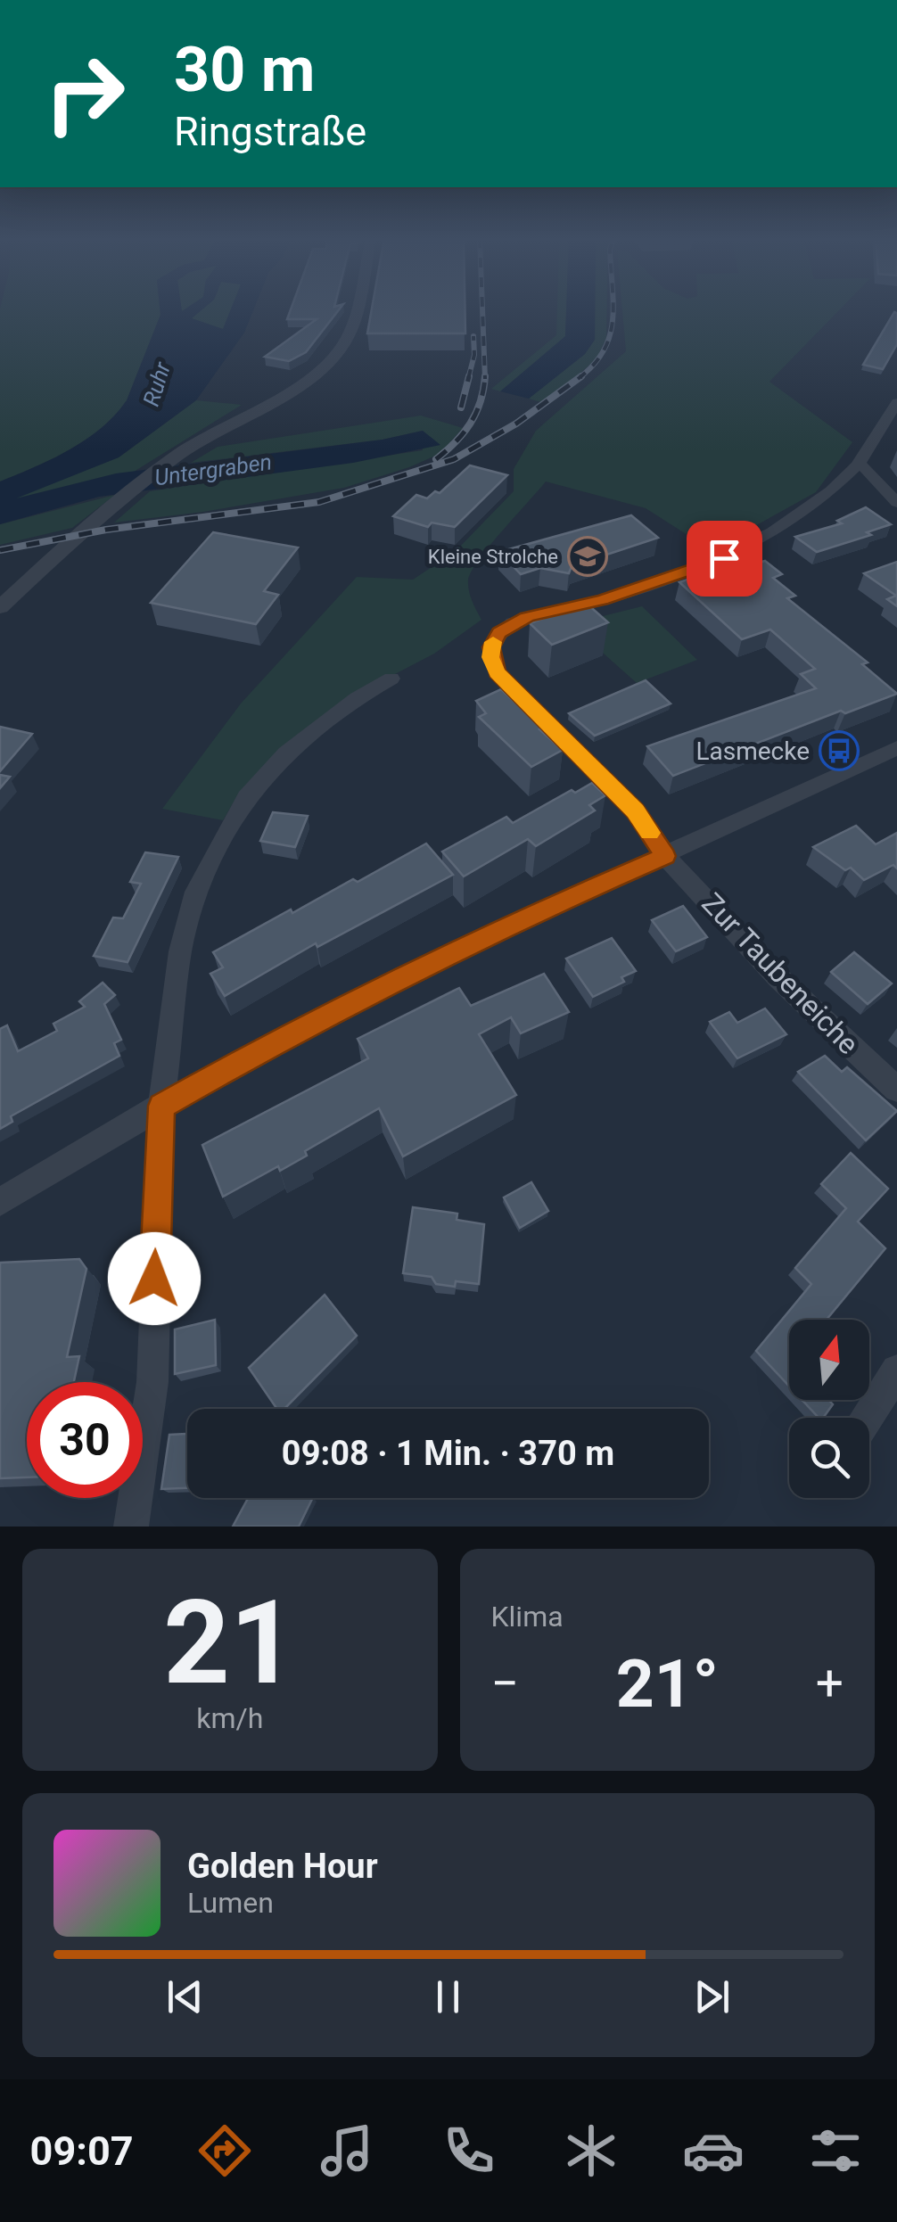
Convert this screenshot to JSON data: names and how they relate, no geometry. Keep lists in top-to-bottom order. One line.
{"streets":{"street":["Zur Taubeneiche"]},"water":["Ruhr","Untergraben"],"places":{"school or university":["Kleine Strolche"],"bus stop":["Lasmecke"]},"north":"top","page":{"turn":["30 m","Ringstraße"],"limit":"30","trip":"09:08 · 1 Min. · 370 m","tile":[["21","km/h"],"Klima"],"heat":["−","21°","+"],"song":["Golden Hour","Lumen"],"tabs":"09:07"}}
